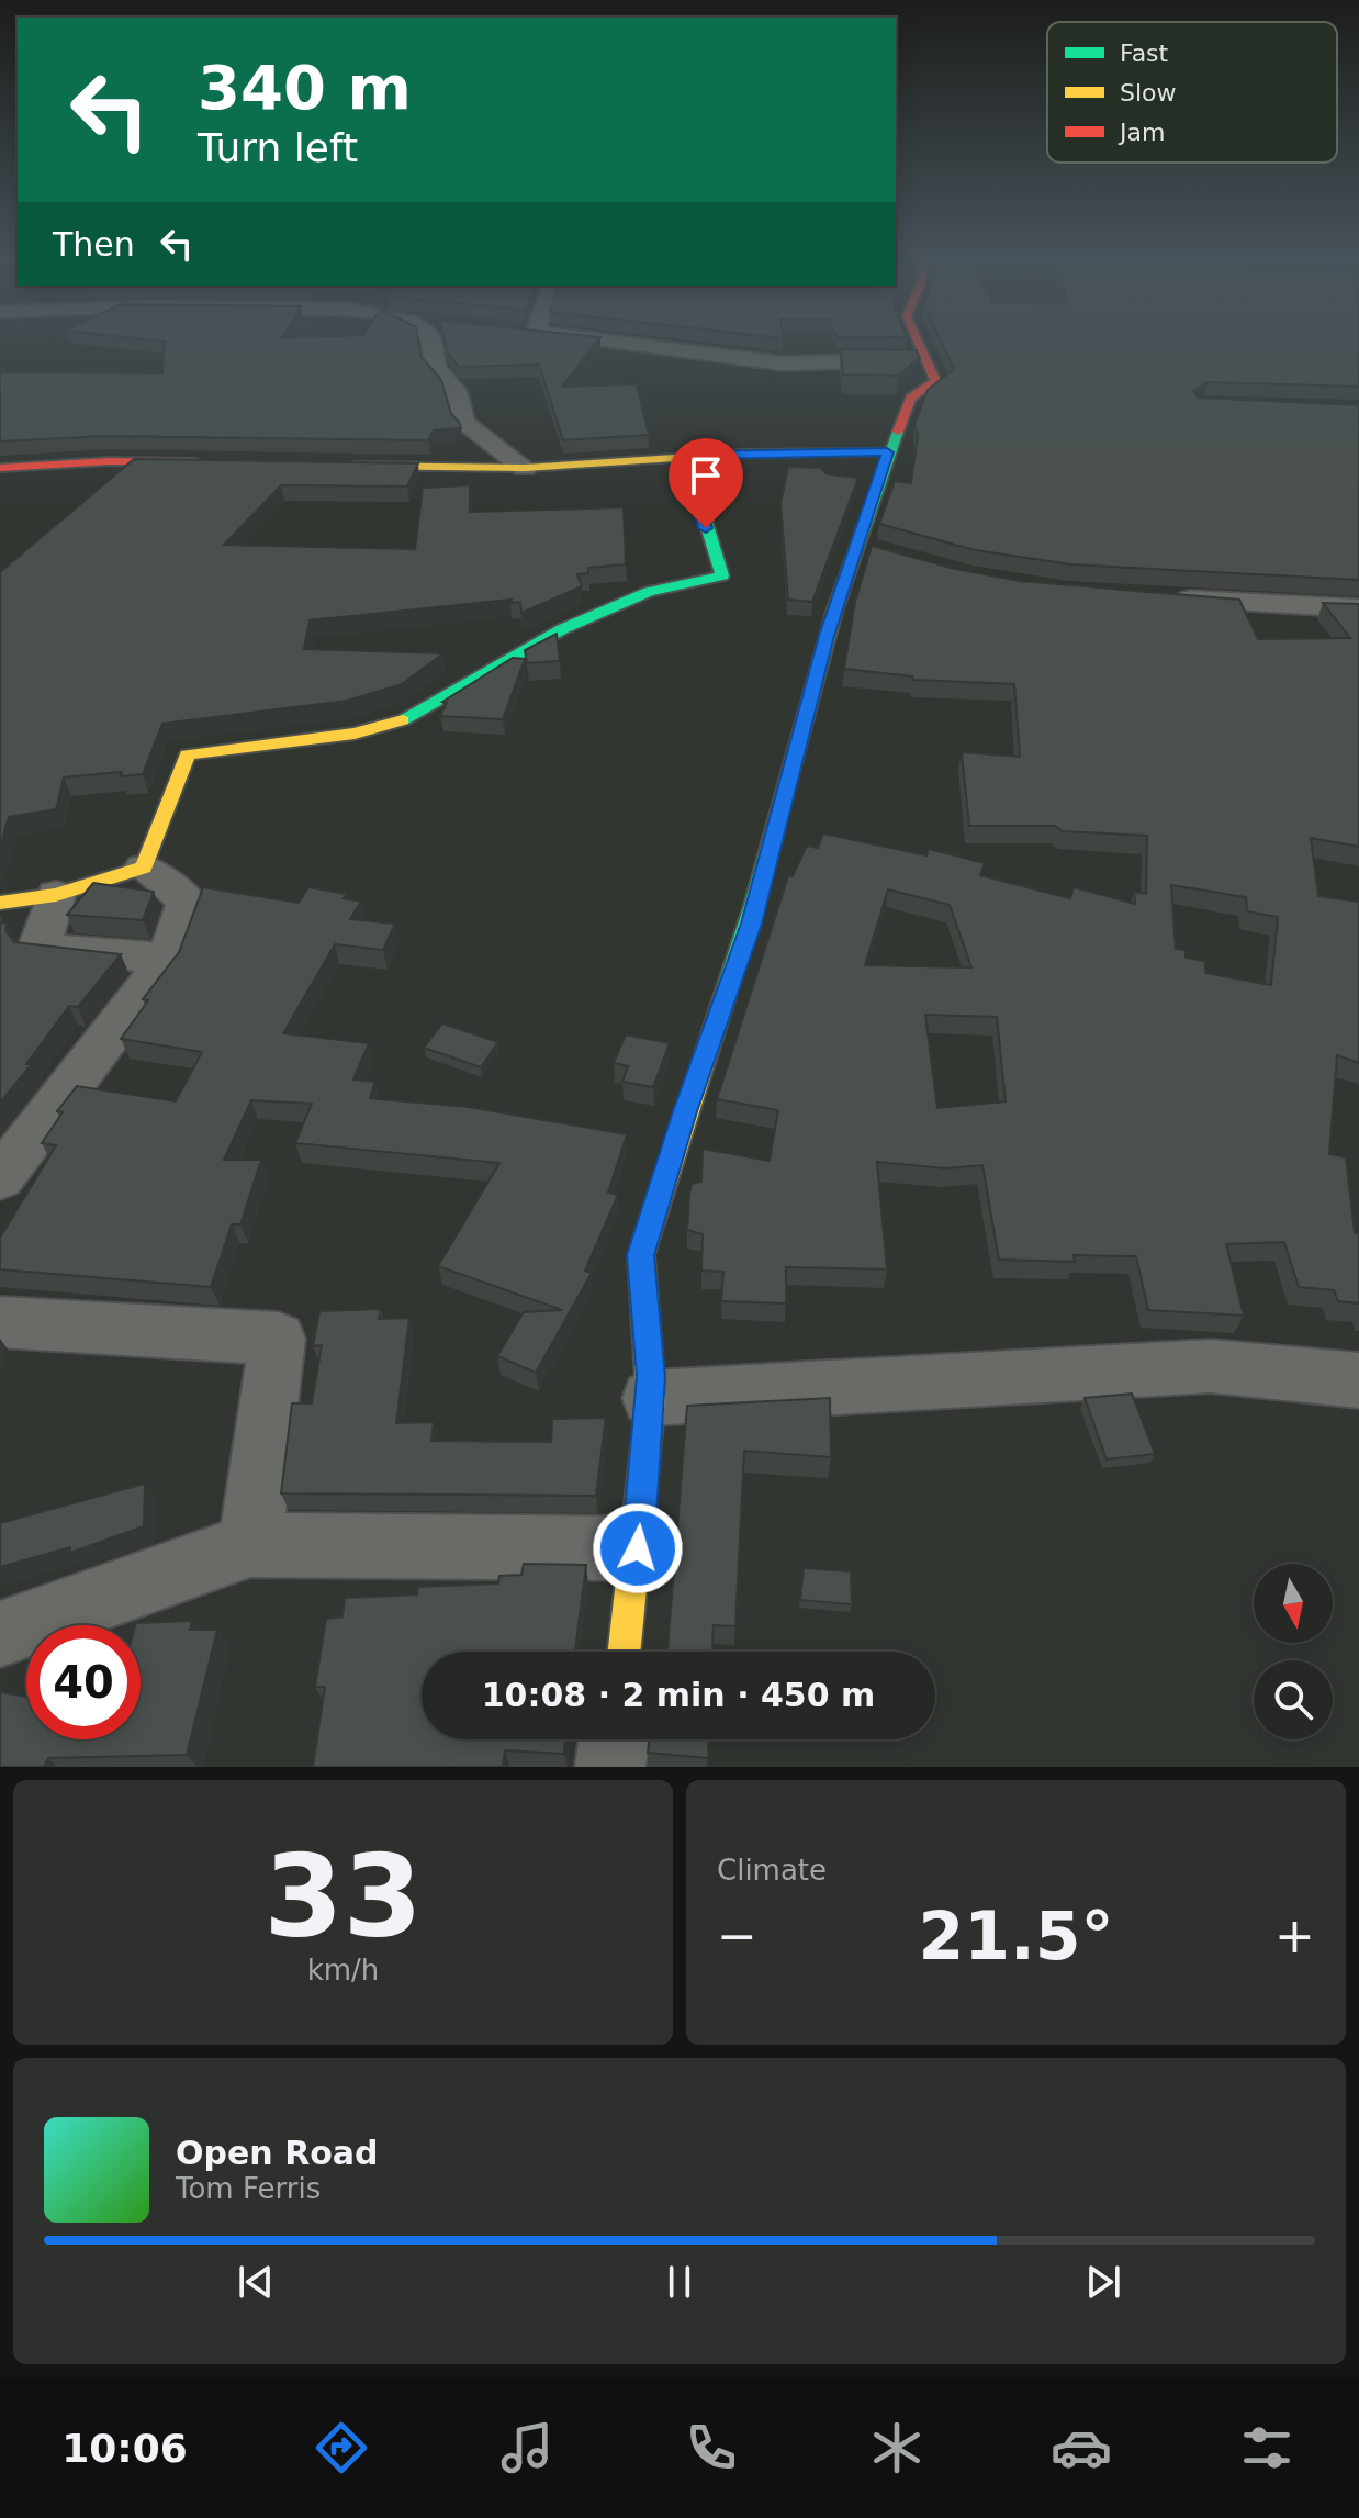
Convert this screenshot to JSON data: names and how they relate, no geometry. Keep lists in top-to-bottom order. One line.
{"legend":["Fast","Slow","Jam"],"north":"bottom","page":{"turn":["340 m","Turn left"],"then":"Then","limit":"40","trip":"10:08 · 2 min · 450 m","tile":[["33","km/h"],"Climate"],"heat":["−","21.5°","+"],"song":["Open Road","Tom Ferris"],"tabs":"10:06"}}
